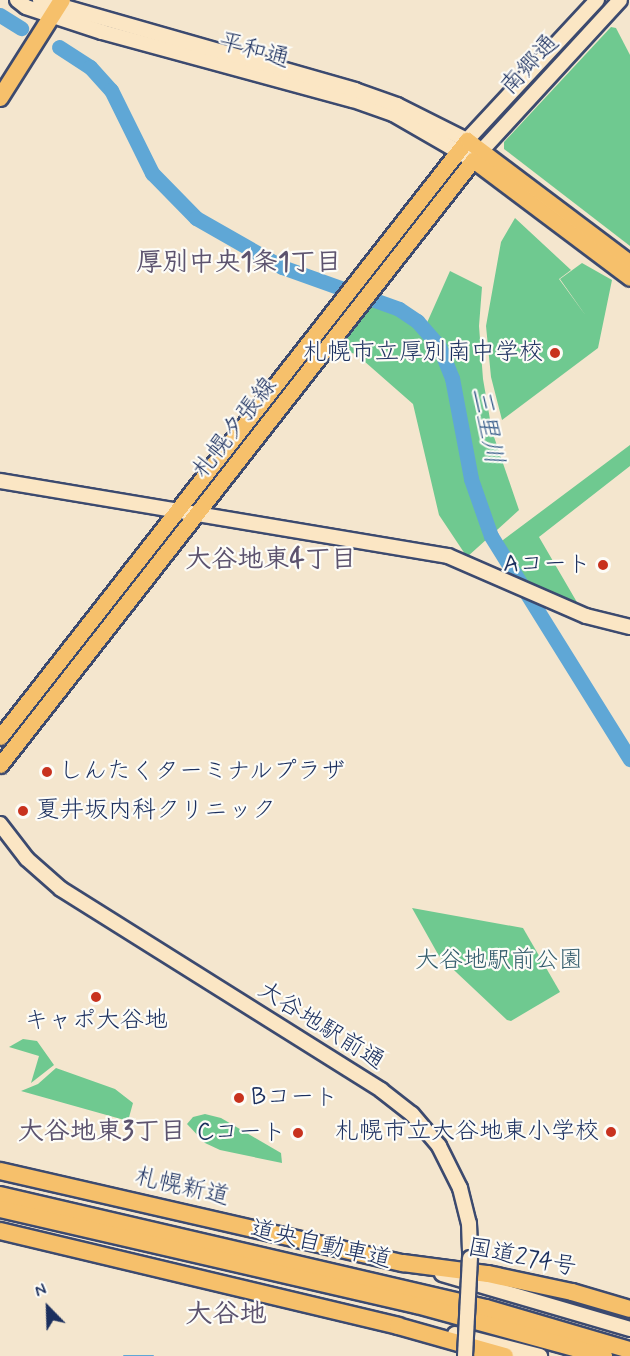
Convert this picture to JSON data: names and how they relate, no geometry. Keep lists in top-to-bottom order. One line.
{"streets":{"highway":["札幌新道","道央自動車道","国道274号"],"main road":["札幌夕張線"],"street":["平和通","南郷通","大谷地駅前通"]},"crossings":[["平和通","南郷通"],["平和通","札幌夕張線"],["南郷通","札幌夕張線"],["札幌新道","国道274号"]],"districts":["厚別中央1条1丁目","大谷地東4丁目","大谷地東3丁目","大谷地"],"water":["三里川"],"parks":["大谷地駅前公園"],"places":["札幌市立厚別南中学校","Aコート","しんたくターミナルプラザ","夏井坂内科クリニック","キャポ大谷地","Bコート","札幌市立大谷地東小学校","Cコート"],"north":"top left"}
